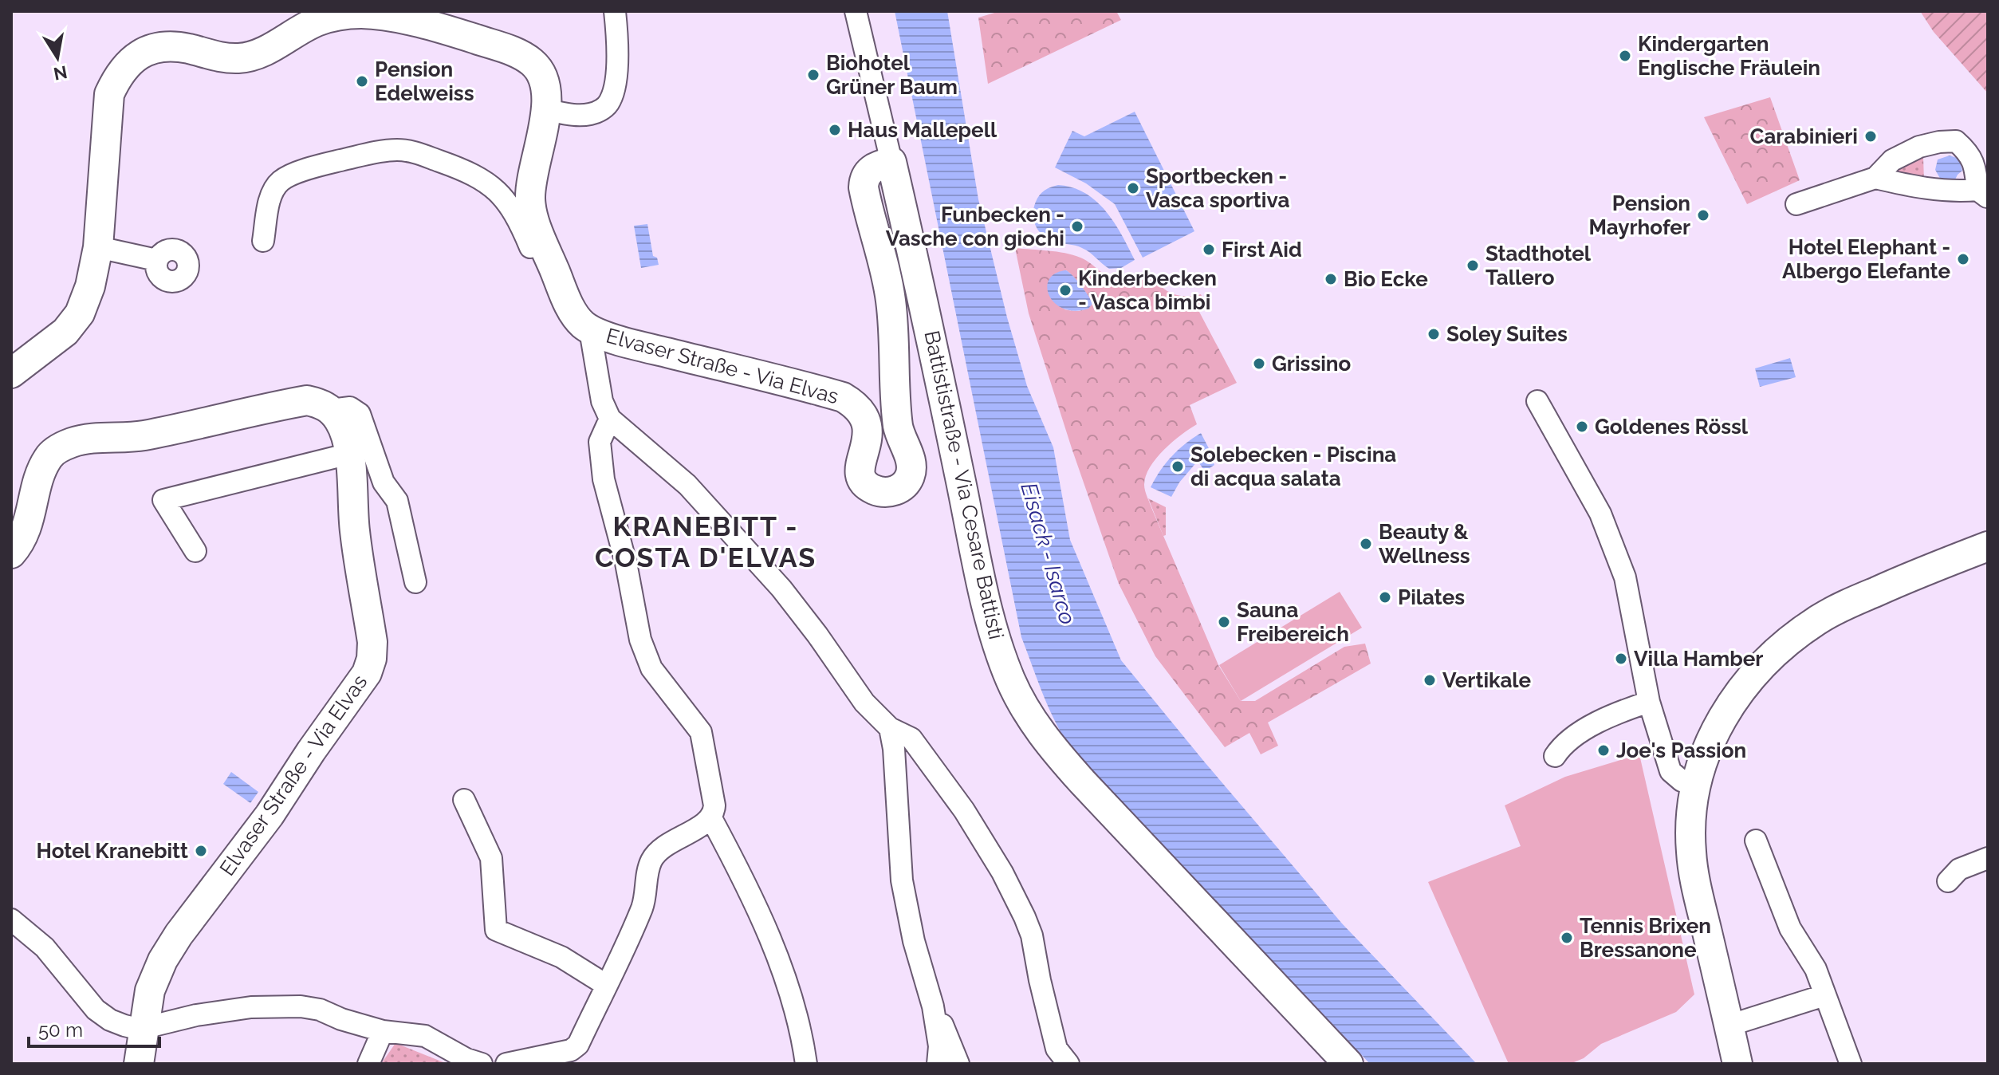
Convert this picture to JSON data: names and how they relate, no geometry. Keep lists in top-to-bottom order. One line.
{"streets":{"street":["Elvaser Straße - Via Elvas","Battististraße - Via Cesare Battisti"]},"crossings":[["Elvaser Straße - Via Elvas","Battististraße - Via Cesare Battisti"]],"districts":["KRANEBITT - COSTA D'ELVAS"],"water":["Eisack - Isarco"],"places":["Kindergarten Englische Fräulein","Biohotel Grüner Baum","Pension Edelweiss","Haus Mallepell","Carabinieri","Sportbecken - Vasca sportiva","Pension Mayrhofer","Funbecken - Vasche con giochi","First Aid","Hotel Elephant - Albergo Elefante","Stadthotel Tallero","Bio Ecke","Kinderbecken - Vasca bimbi","Soley Suites","Grissino","Goldenes Rössl","Solebecken - Piscina di acqua salata","Beauty & Wellness","Pilates","Sauna Freibereich","Villa Hamber","Vertikale","Joe's Passion","Hotel Kranebitt","Tennis Brixen Bressanone"],"scale_bar":"50 m","north":"bottom"}
